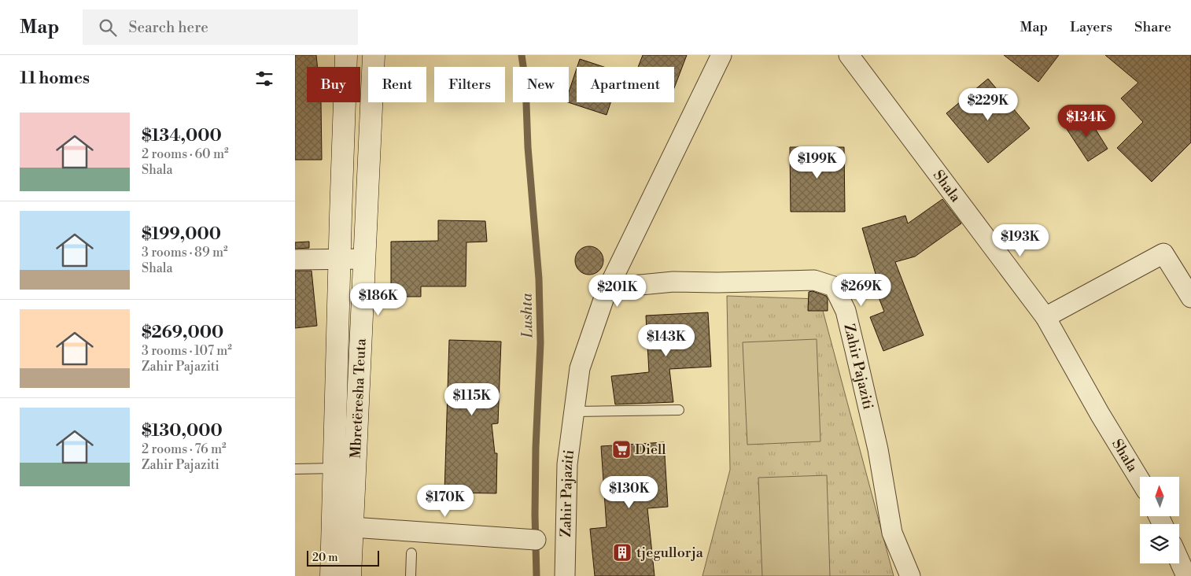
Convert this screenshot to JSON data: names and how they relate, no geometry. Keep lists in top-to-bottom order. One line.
{"streets":{"main road":["Mbretëresha Teuta"],"street":["Shala","Zahir Pajaziti"]},"water":["Lushta"],"places":{"supermarket":["Diell"],"building":["tjegullorja"]},"scale_bar":"20 m","north":"top","page":{"header":"Map","search":"Search here","nav":["Map","Layers","Share"],"heading":"11 homes","chip":["Buy","Rent","Filters","New","Apartment"],"price":["$229K","$134K","$199K","$193K","$269K","$201K","$186K","$143K","$115K","$130K","$170K"],"list":[{"name":"$134,000","note":"2 rooms · 60 m² · Shala"},{"name":"$199,000","note":"3 rooms · 89 m² · Shala"},{"name":"$269,000","note":"3 rooms · 107 m² · Zahir Pajaziti"},{"name":"$130,000","note":"2 rooms · 76 m² · Zahir Pajaziti"}],"scale":"20 m"}}
